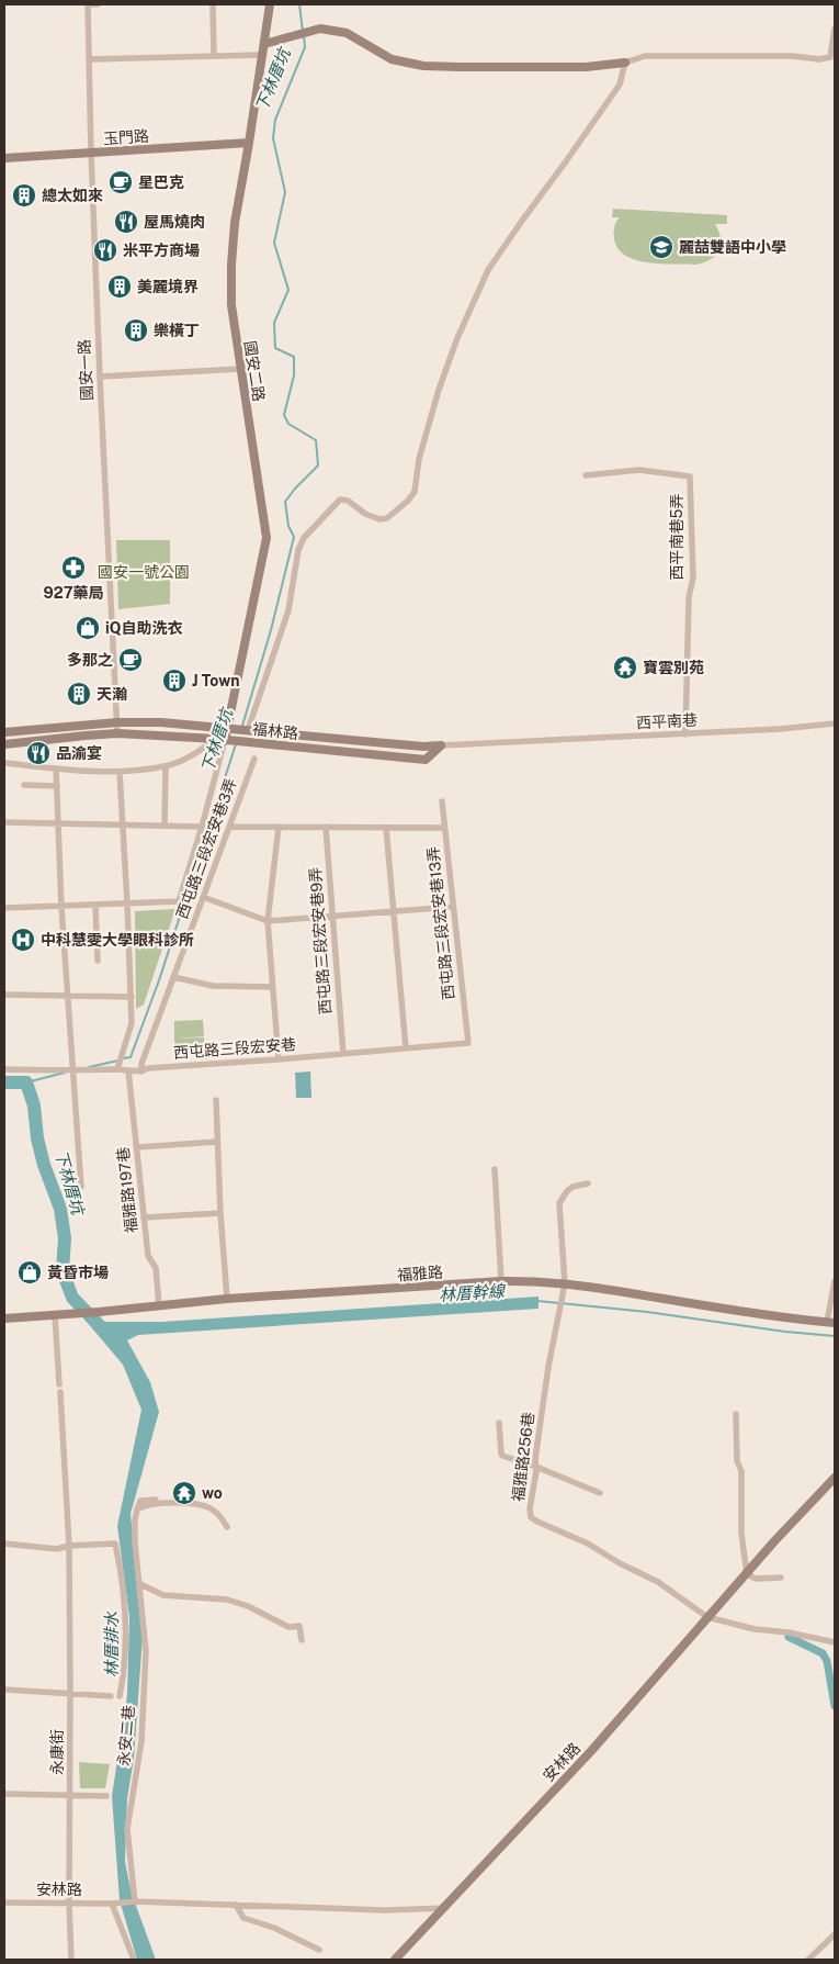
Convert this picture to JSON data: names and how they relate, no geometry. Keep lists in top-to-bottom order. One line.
{"streets":{"street":["玉門路","國安一路","國安二路","西平南巷5弄","西平南巷","福林路","西屯路三段宏安巷3弄","西屯路三段宏安巷13弄","西屯路三段宏安巷9弄","西屯路三段宏安巷","福雅路197巷","福雅路","福雅路256巷","永安二巷","永康街","安林路"]},"crossings":[["玉門路","國安一路"],["玉門路","國安二路"],["國安一路","福林路"],["國安二路","福林路"],["西平南巷5弄","西平南巷"],["西平南巷","福林路"],["西屯路三段宏安巷3弄","西屯路三段宏安巷"],["西屯路三段宏安巷13弄","西屯路三段宏安巷"],["西屯路三段宏安巷9弄","西屯路三段宏安巷"],["西屯路三段宏安巷","福雅路197巷"],["福雅路197巷","福雅路"],["福雅路","福雅路256巷"],["福雅路","永康街"],["福雅路256巷","安林路"],["永安二巷","安林路"],["永康街","安林路"]],"water":["下林厝坑","林厝幹線","林厝排水"],"parks":["國安一號公園"],"places":{"cafe":["星巴克","多那之"],"building":["總太如來","美麗境界","樂橫丁","J Town","天瀚"],"restaurant":["屋馬燒肉","米平方商場","品渝宴"],"school or university":["麗喆雙語中小學"],"pharmacy":["927藥局"],"shop":["iQ自助洗衣","黃昏市場"],"temple":["寶雲別苑","wo"],"hospital":["中科慧雯大學眼科診所"]}}
